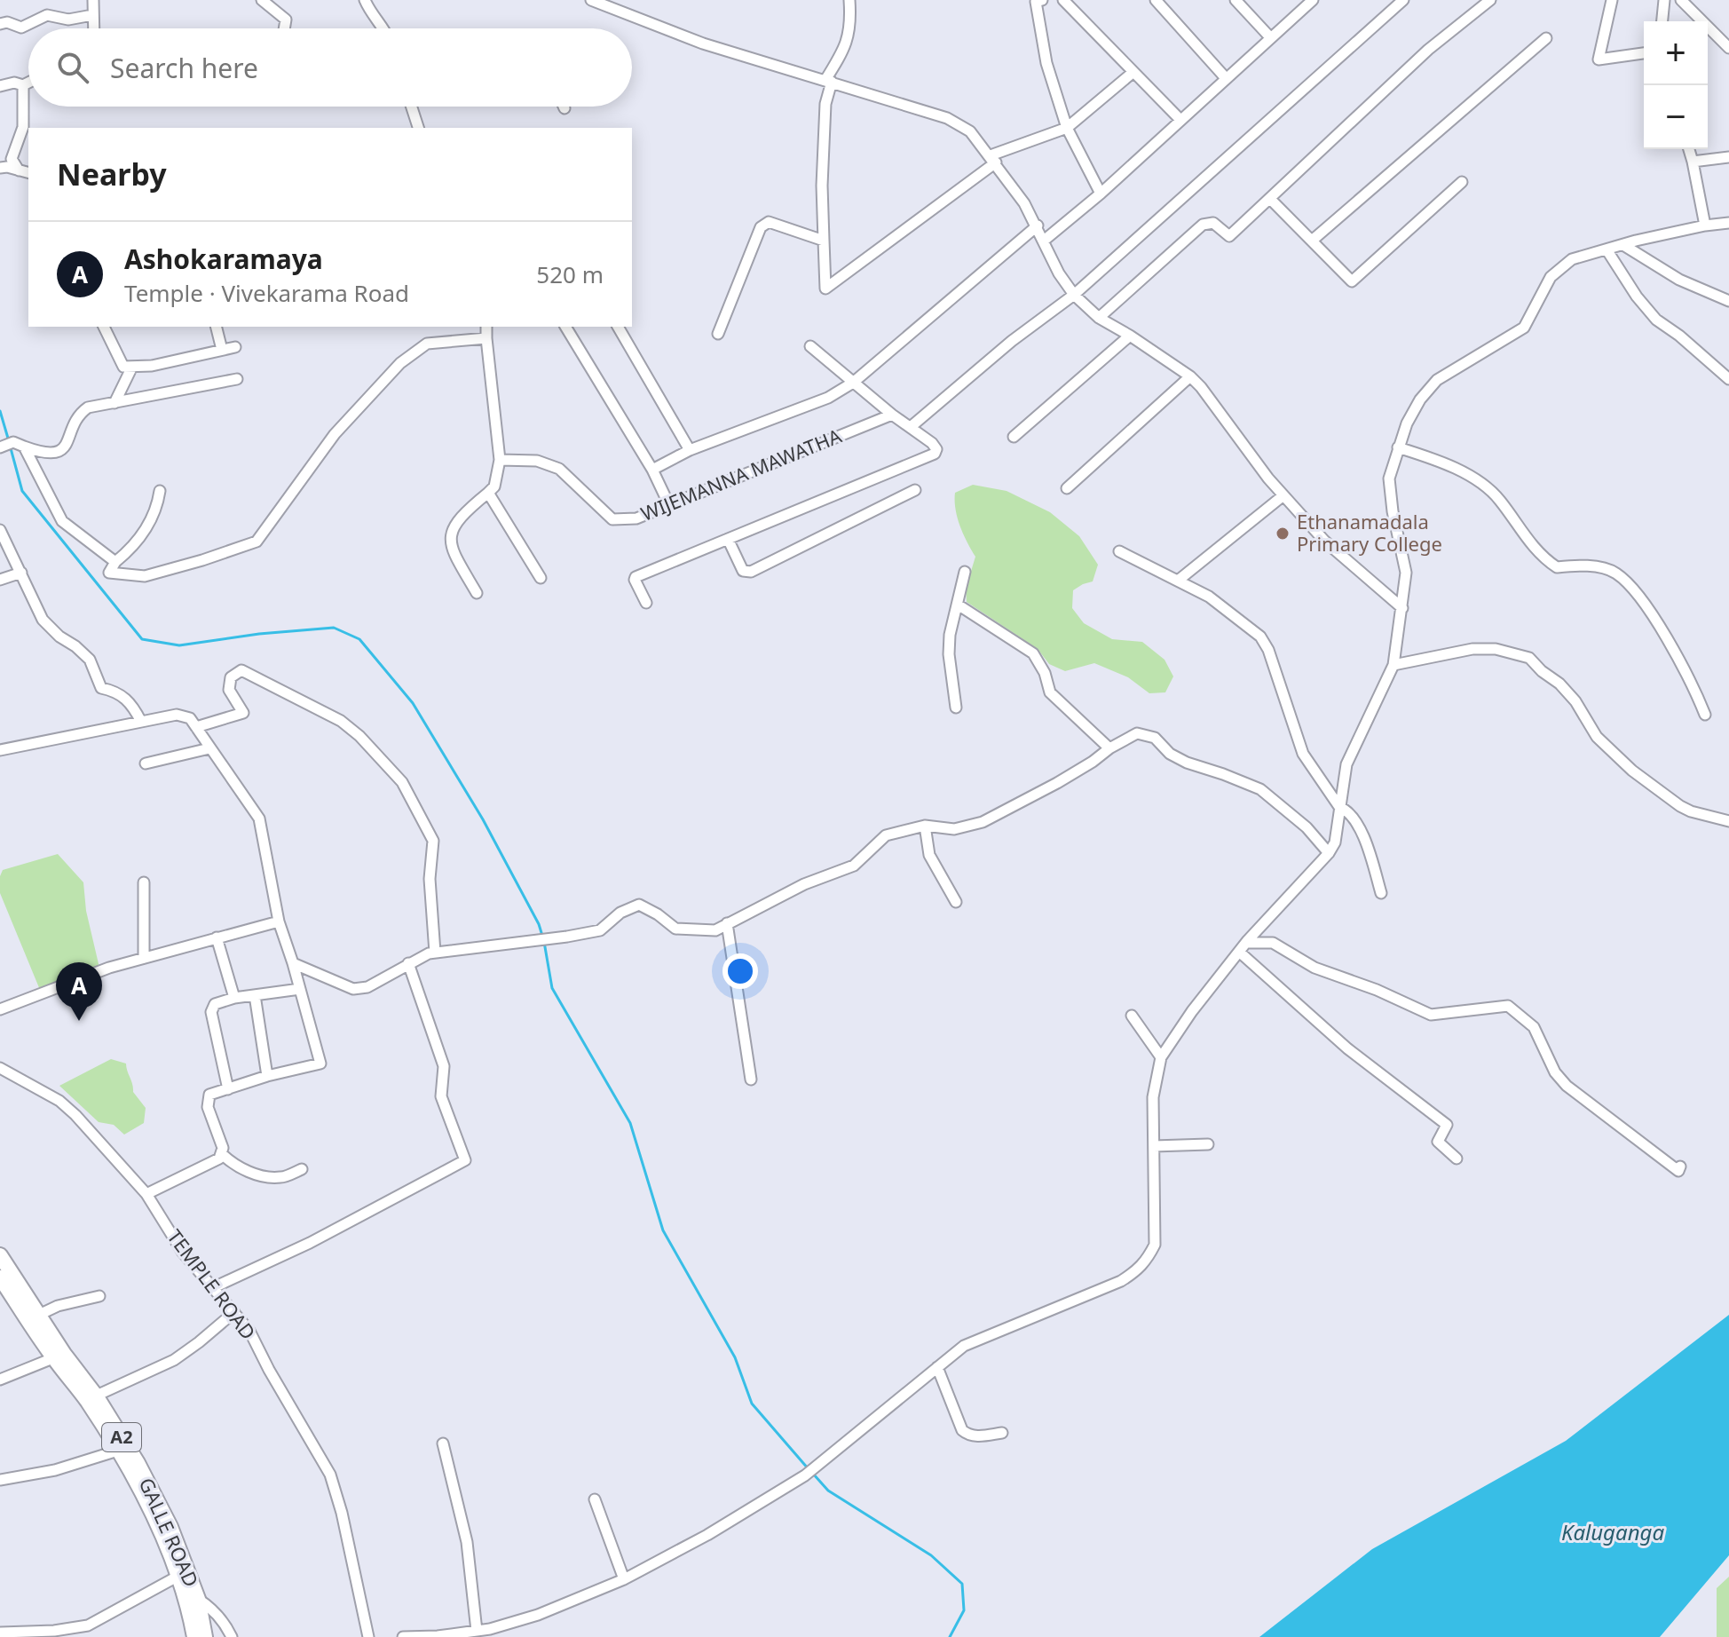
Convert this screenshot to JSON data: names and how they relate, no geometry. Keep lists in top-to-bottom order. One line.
{"streets":{"highway":["A2","GALLE ROAD"],"street":["WIJEMANNA MAWATHA","TEMPLE ROAD"]},"water":["Kaluganga"],"places":["Ethanamadala Primary College"],"page":{"map_buttons":["+","−"],"search":"Search here","heading":"Nearby","list":[{"mark":"A","name":"Ashokaramaya","note":"Temple · Vivekarama Road","value":"520 m"}],"pins":"A"}}
